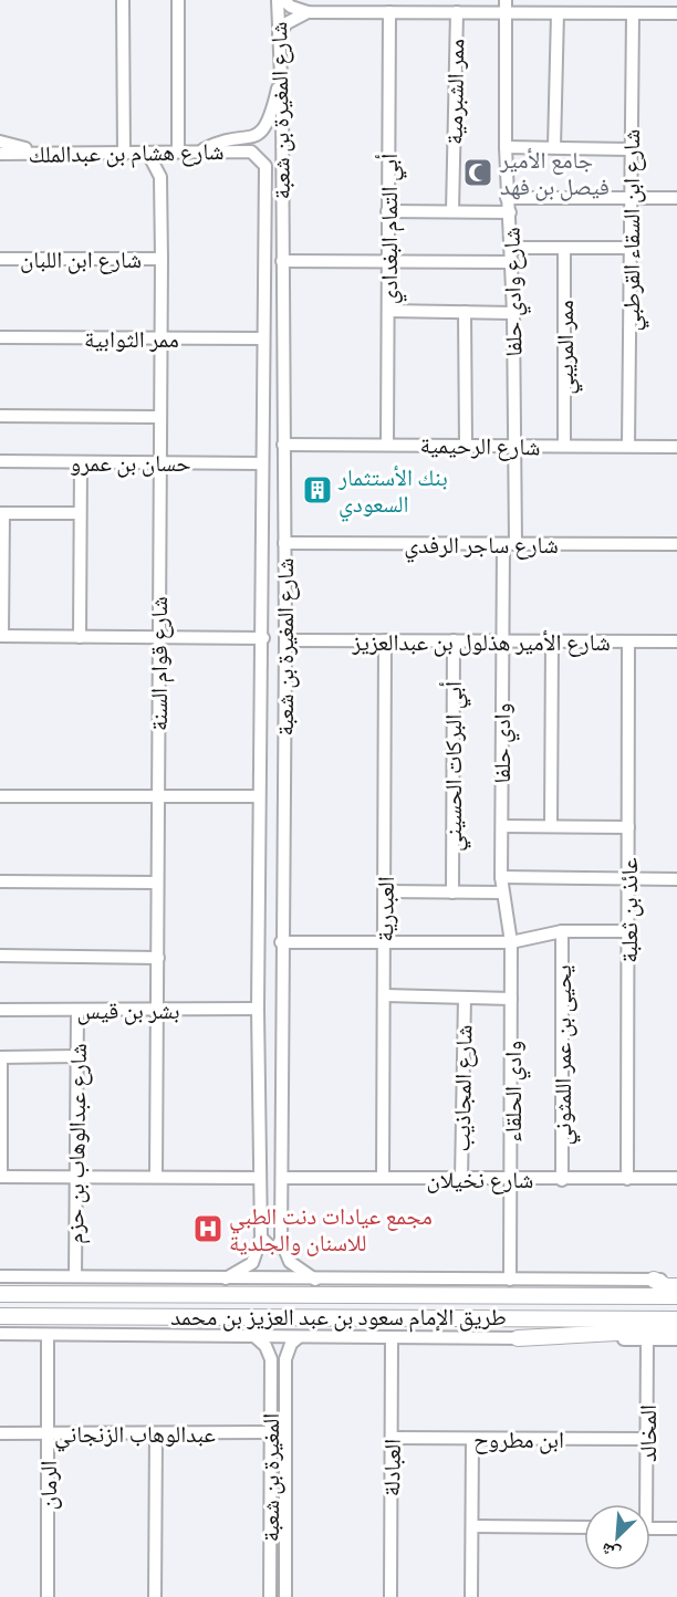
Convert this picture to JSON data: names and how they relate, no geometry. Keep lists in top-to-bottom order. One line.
{"streets":{"main road":["طريق الإمام سعود بن عبد العزيز بن محمد"],"street":["ممر الشبرمية","شارع المغيرة بن شعبة","شارع هشام بن عبدالملك","أبي التمام البغدادي","شارع ابن السقاء القرطبي","شارع ابن اللبان","شارع وادي حلفا","ممر الثوابية","ممر المريبي","شارع الرحيمية","حسان بن عمرو","شارع ساجر الرفدي","شارع الأمير هذلول بن عبدالعزيز","شارع قوام السنة","وادي حلفا","أبي البركات الحسيني","العبدرية","عائذ بن ثعلبة","بشر بن قيس","يحيى بن عمر اللمثوني","شارع المجاذيب","وادي الحلقاء","شارع عبدالوهاب بن حزم","شارع نخيلان","عبدالوهاب الزنجاني","المخالد","ابن مطروح","العبادلة","المغيرة بن شعبة","الرمان"]},"crossings":[["شارع المغيرة بن شعبة","شارع هشام بن عبدالملك"],["شارع المغيرة بن شعبة","ممر الثوابية"],["شارع المغيرة بن شعبة","شارع الرحيمية"],["شارع المغيرة بن شعبة","حسان بن عمرو"],["شارع المغيرة بن شعبة","شارع ساجر الرفدي"],["شارع المغيرة بن شعبة","شارع الأمير هذلول بن عبدالعزيز"],["شارع المغيرة بن شعبة","بشر بن قيس"],["شارع المغيرة بن شعبة","شارع نخيلان"],["شارع هشام بن عبدالملك","شارع قوام السنة"],["أبي التمام البغدادي","شارع الرحيمية"],["شارع ابن السقاء القرطبي","شارع الرحيمية"],["شارع ابن اللبان","شارع قوام السنة"],["شارع وادي حلفا","شارع الرحيمية"],["شارع وادي حلفا","شارع ساجر الرفدي"],["شارع وادي حلفا","وادي حلفا"],["ممر الثوابية","شارع قوام السنة"],["ممر المريبي","شارع الرحيمية"],["حسان بن عمرو","شارع قوام السنة"],["شارع ساجر الرفدي","وادي حلفا"],["شارع الأمير هذلول بن عبدالعزيز","وادي حلفا"],["شارع الأمير هذلول بن عبدالعزيز","أبي البركات الحسيني"],["شارع الأمير هذلول بن عبدالعزيز","العبدرية"],["شارع الأمير هذلول بن عبدالعزيز","عائذ بن ثعلبة"],["شارع قوام السنة","بشر بن قيس"],["وادي حلفا","وادي الحلقاء"],["العبدرية","شارع نخيلان"],["عائذ بن ثعلبة","شارع نخيلان"],["بشر بن قيس","شارع عبدالوهاب بن حزم"],["يحيى بن عمر اللمثوني","شارع نخيلان"],["شارع المجاذيب","شارع نخيلان"],["وادي الحلقاء","شارع نخيلان"],["عبدالوهاب الزنجاني","المغيرة بن شعبة"],["عبدالوهاب الزنجاني","الرمان"],["المخالد","ابن مطروح"],["ابن مطروح","العبادلة"]],"places":{"mosque":["جامع الأمير فيصل بن فهد"],"building":["بنك الأستثمار السعودي"],"hospital":["مجمع عيادات دنت الطبي للاسنان والجلدية"]},"north":"bottom left"}
